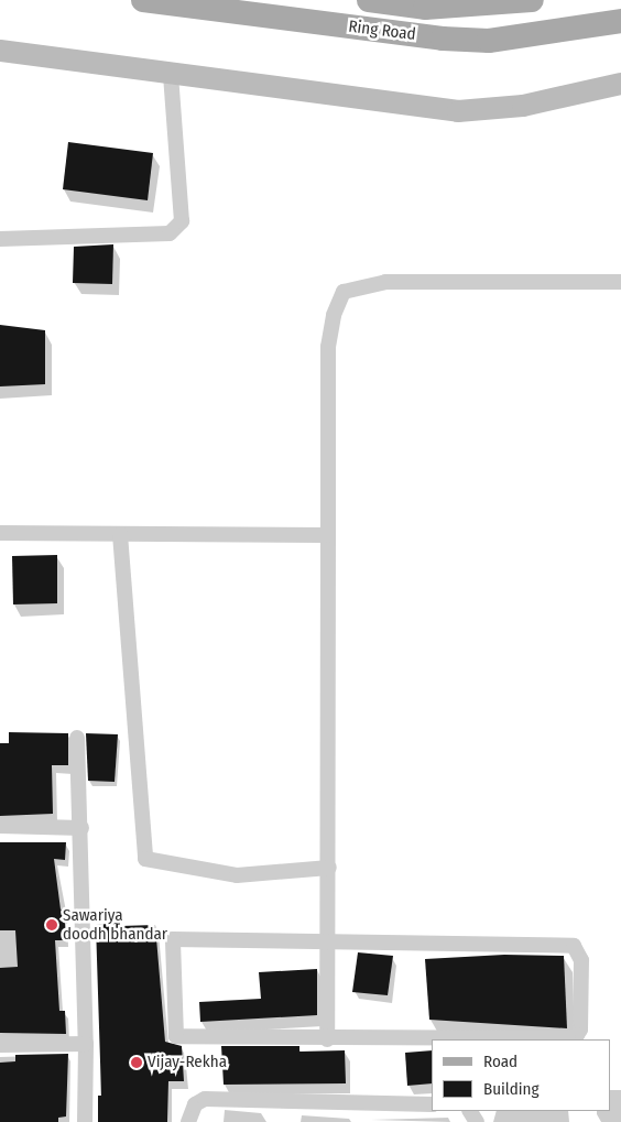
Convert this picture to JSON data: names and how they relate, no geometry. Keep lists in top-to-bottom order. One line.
{"streets":{"main road":["Ring Road"]},"places":["Sawariya doodh bhandar","Vijay-Rekha"],"legend":["Road","Building"]}
